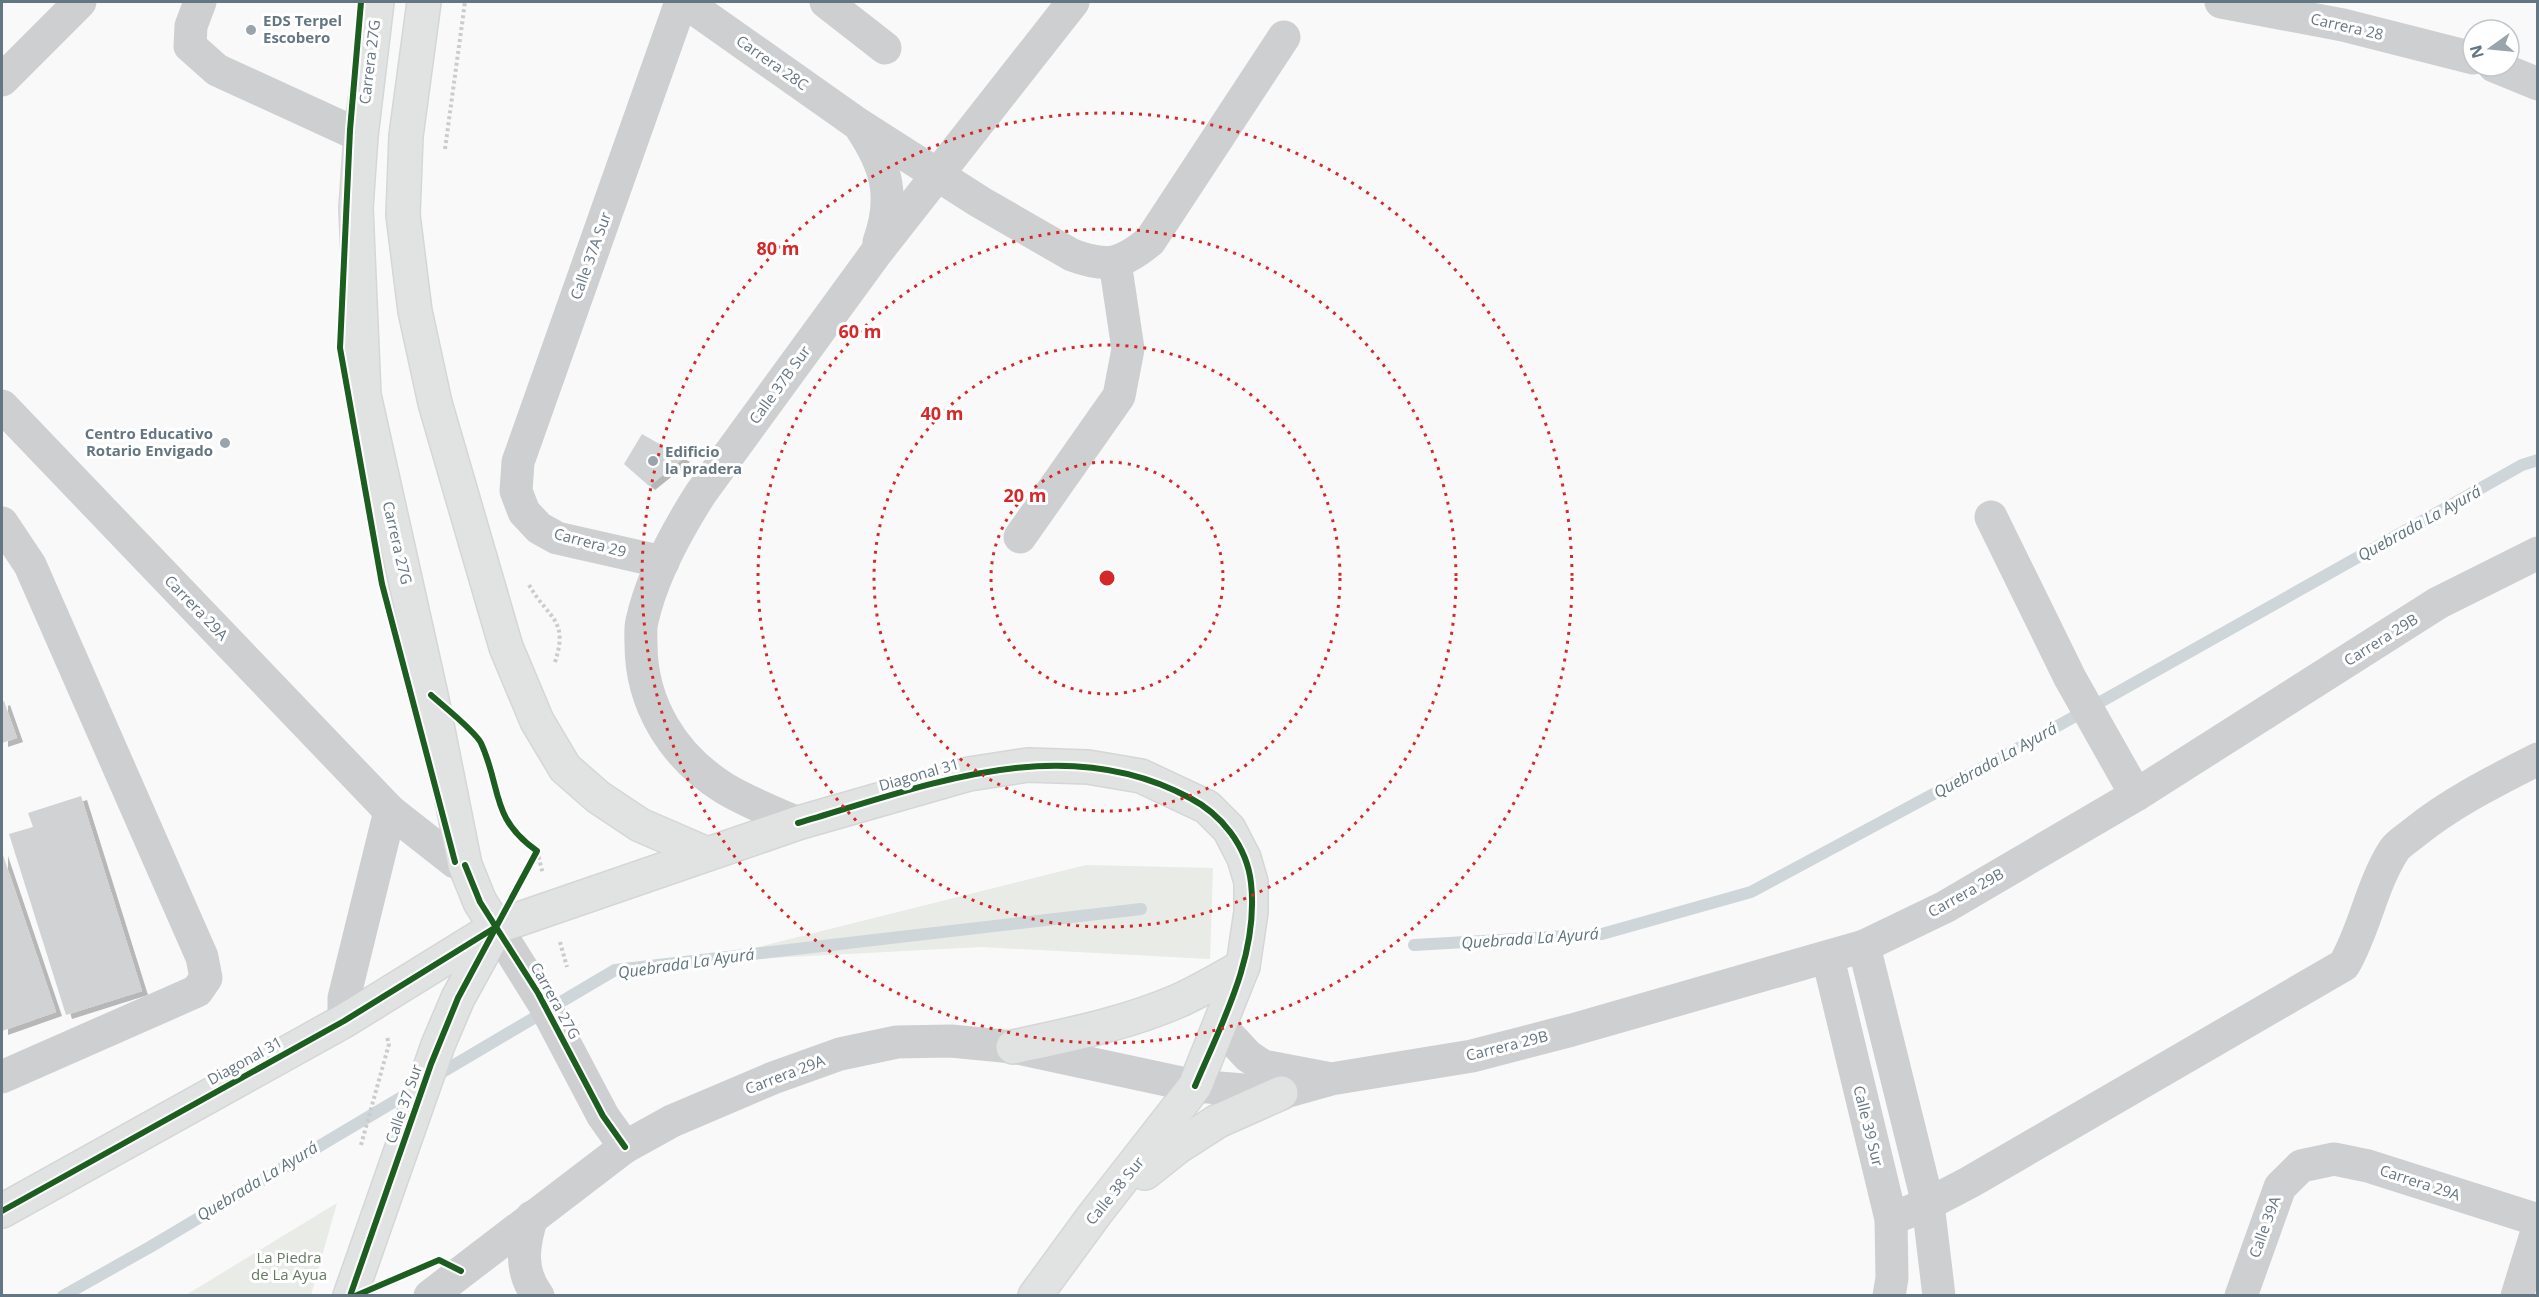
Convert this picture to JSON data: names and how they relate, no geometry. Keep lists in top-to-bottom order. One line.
{"streets":{"main road":["Carrera 27G","Diagonal 31","Calle 37 Sur","Calle 38 Sur"],"street":["Carrera 28","Carrera 28C","Calle 37A Sur","Calle 37B Sur","Carrera 29","Carrera 29A","Carrera 29B","Calle 39 Sur","Calle 39A"]},"crossings":[["Carrera 27G","Carrera 29A"],["Carrera 27G","Diagonal 31"],["Carrera 27G","Calle 37 Sur"],["Carrera 28C","Calle 37A Sur"],["Carrera 28C","Calle 37B Sur"],["Calle 37A Sur","Carrera 29"],["Calle 37B Sur","Carrera 29"],["Calle 37B Sur","Diagonal 31"],["Carrera 29A","Carrera 29B"],["Carrera 29A","Diagonal 31"],["Carrera 29A","Calle 38 Sur"],["Carrera 29A","Calle 39A"],["Carrera 29B","Diagonal 31"],["Carrera 29B","Calle 39 Sur"],["Carrera 29B","Calle 38 Sur"],["Diagonal 31","Calle 37 Sur"],["Diagonal 31","Calle 38 Sur"]],"water":["Quebrada La Ayurá"],"parks":["La Piedra de La Ayua"],"places":["EDS Terpel Escobero","Centro Educativo Rotario Envigado","Edificio la pradera"],"north":"left","rings":["80 m","60 m","40 m","20 m"]}
